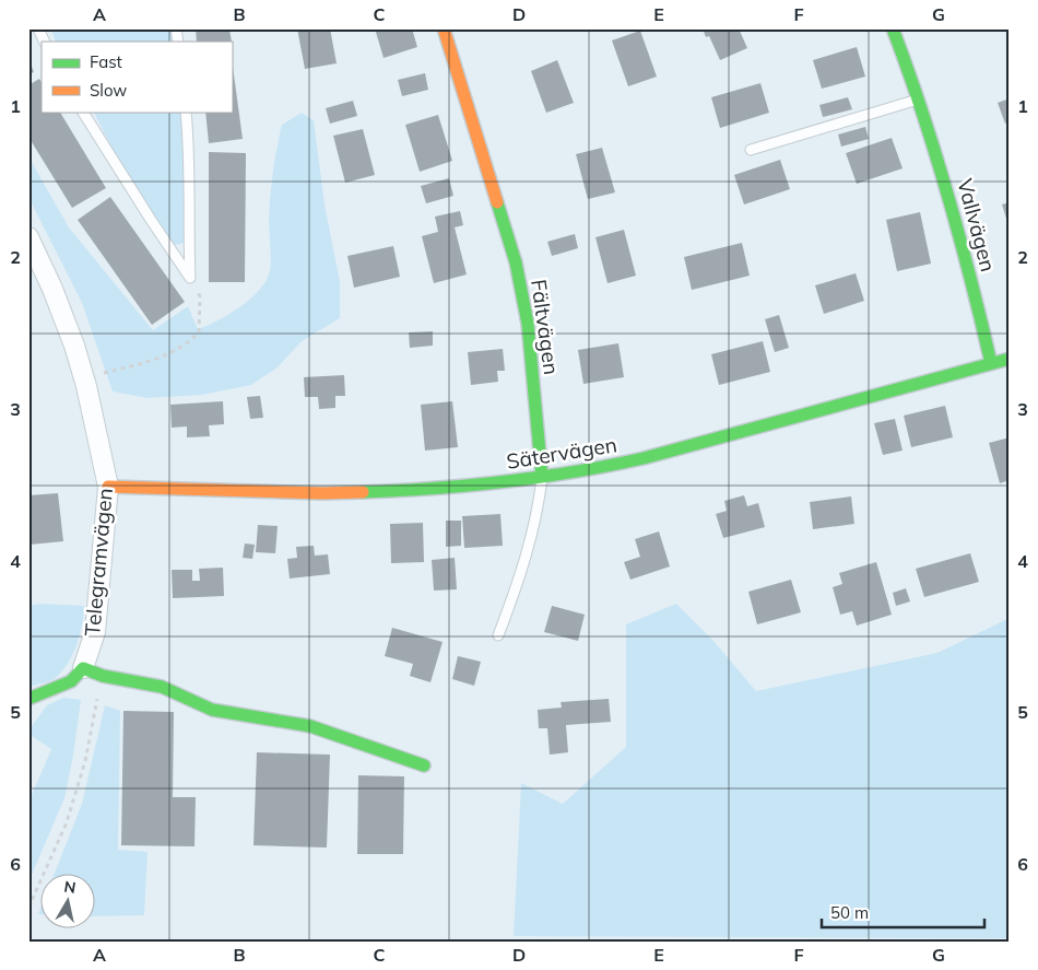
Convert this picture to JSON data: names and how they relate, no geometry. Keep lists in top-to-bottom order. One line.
{"streets":{"street":["Vallvägen","Fältvägen","Sätervägen","Telegramvägen"]},"crossings":[["Vallvägen","Sätervägen"],["Fältvägen","Sätervägen"],["Sätervägen","Telegramvägen"]],"legend":["Fast","Slow"],"scale_bar":"50 m","north":"top","grid":{"columns":["A","B","C","D","E","F","G"],"rows":["1","2","3","4","5","6"]}}
